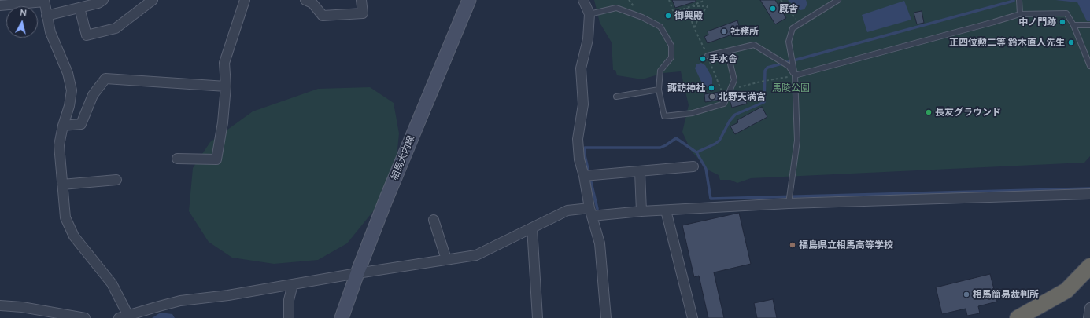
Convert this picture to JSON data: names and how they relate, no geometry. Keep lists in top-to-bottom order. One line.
{"streets":{"main road":["相馬大内線"]},"parks":["馬陵公園"],"places":["厩舎","御興殿","中ノ門跡","社務所","正四位勲二等 鈴木直人先生","手水舎","諏訪神社","北野天満宮","長友グラウンド","福島県立相馬高等学校","相馬簡易裁判所"],"north":"top"}
